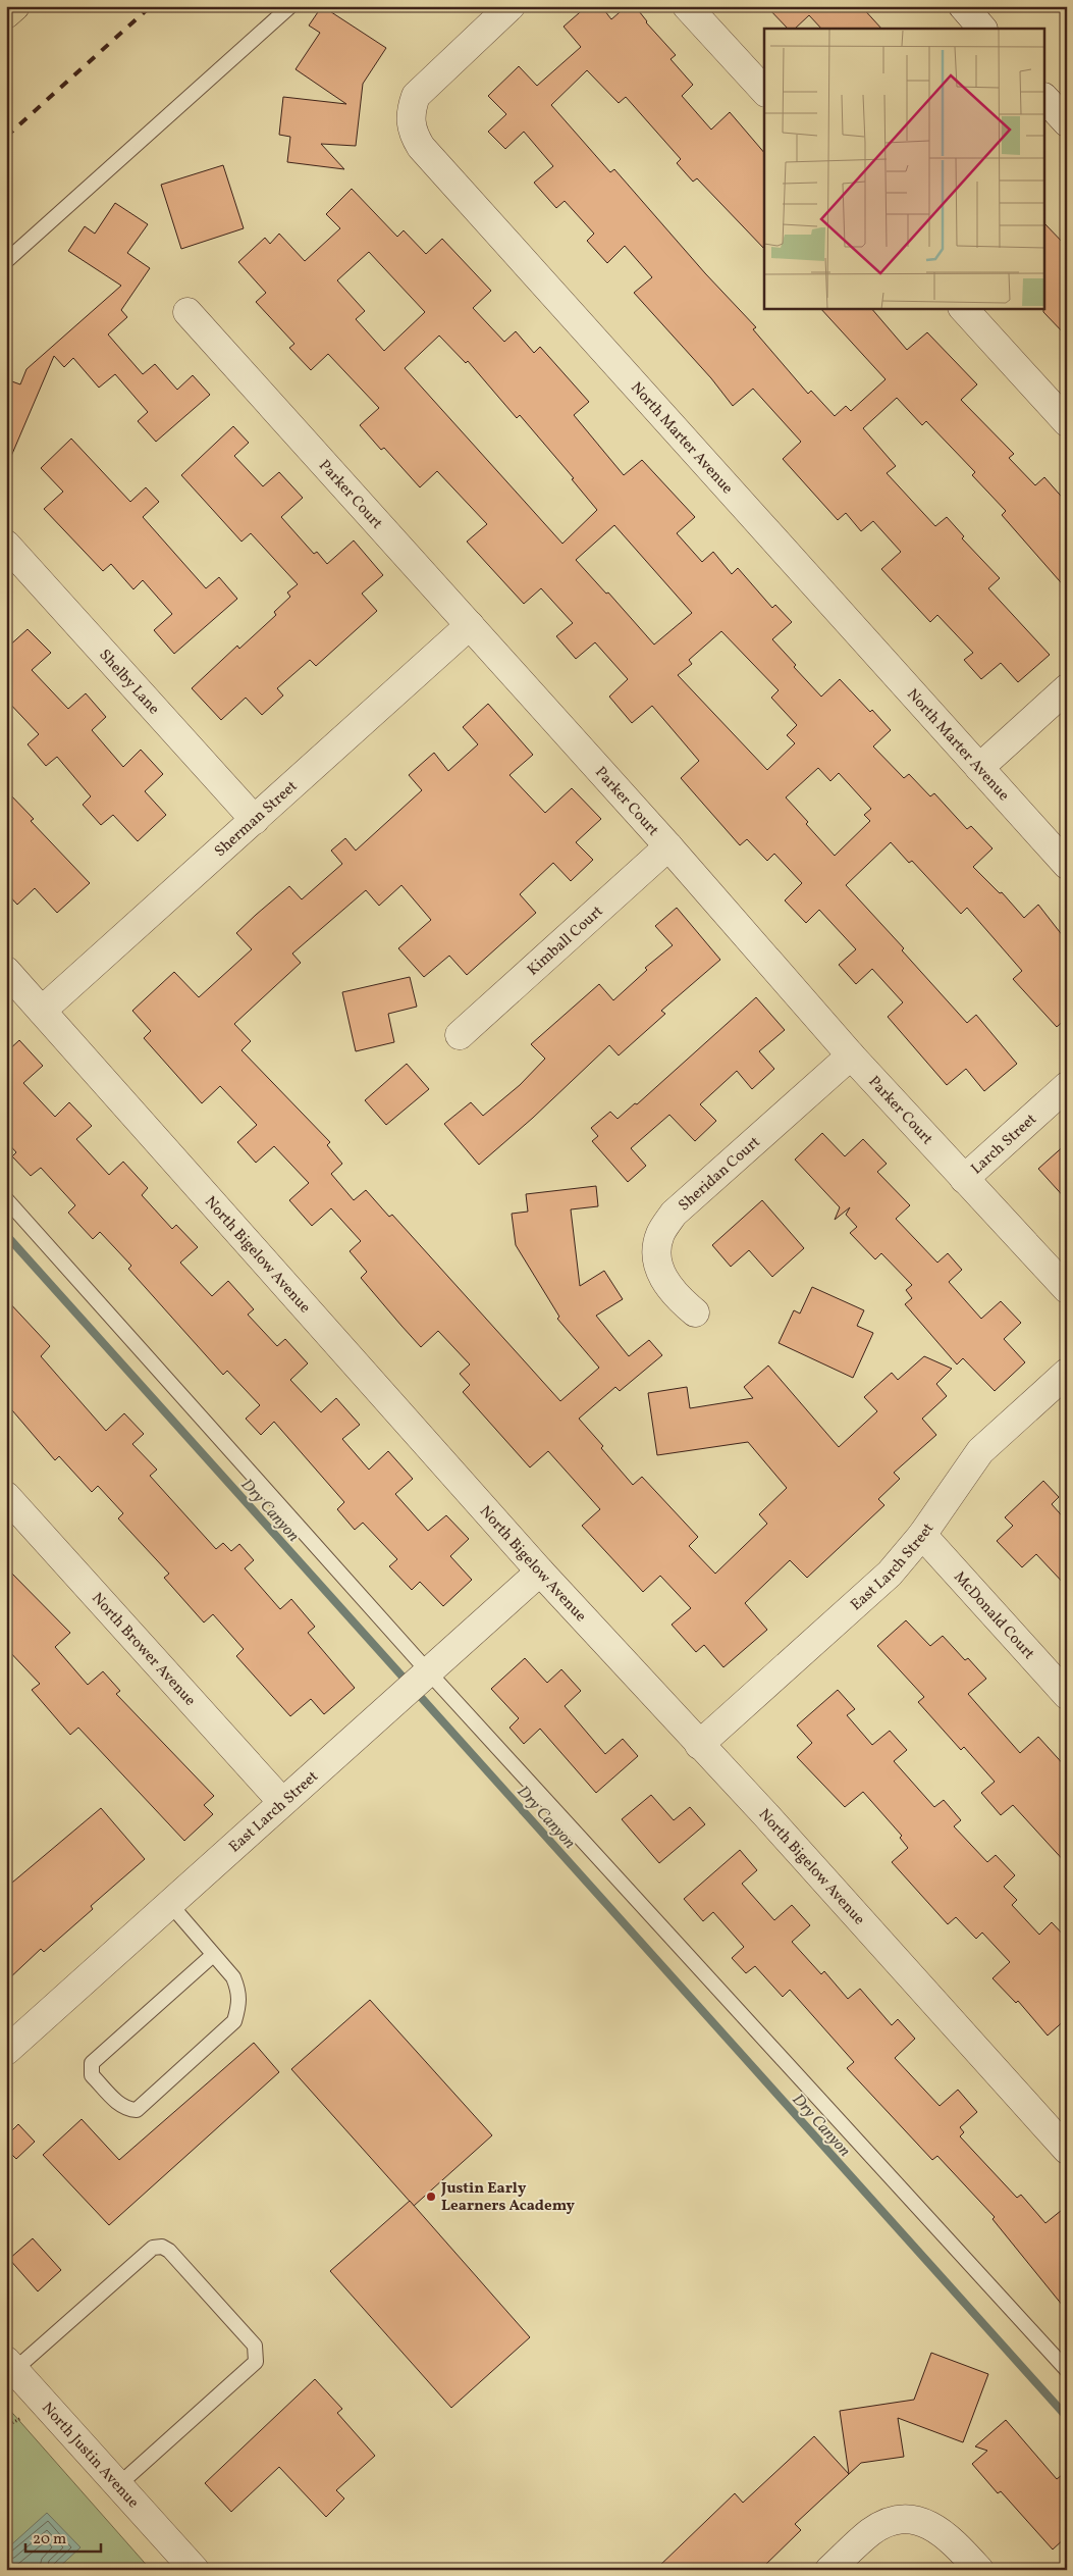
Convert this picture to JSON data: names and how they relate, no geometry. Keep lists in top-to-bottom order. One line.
{"streets":{"street":["North Marter Avenue","Parker Court","Shelby Lane","Sherman Street","Kimball Court","Larch Street","Sheridan Court","North Bigelow Avenue","East Larch Street","McDonald Court","North Brower Avenue","North Justin Avenue"]},"crossings":[["Parker Court","Sherman Street"],["Parker Court","Kimball Court"],["Parker Court","Larch Street"],["Parker Court","Sheridan Court"],["Shelby Lane","Sherman Street"],["Sherman Street","North Bigelow Avenue"],["North Bigelow Avenue","East Larch Street"],["East Larch Street","McDonald Court"],["East Larch Street","North Brower Avenue"]],"water":["Dry Canyon"],"places":["Justin Early Learners Academy"],"scale_bar":"20 m"}
